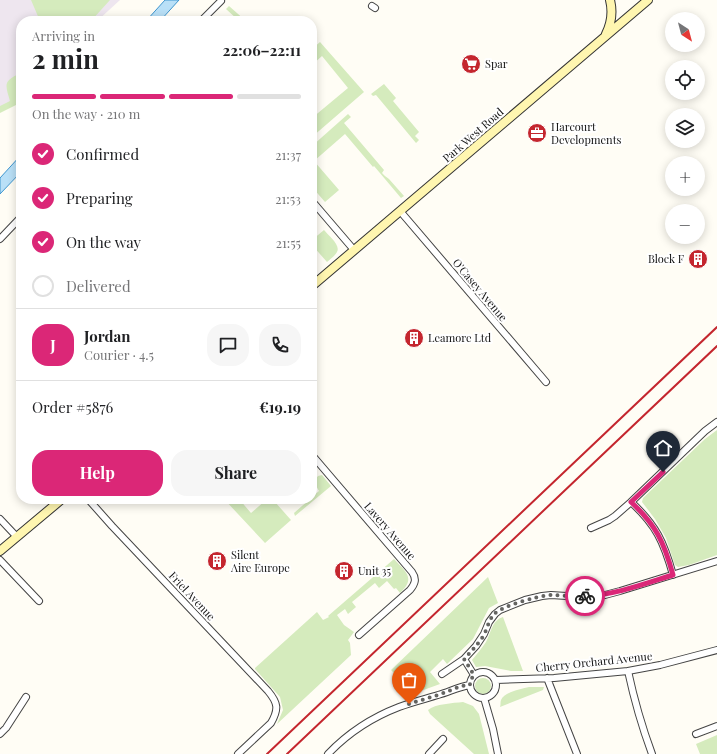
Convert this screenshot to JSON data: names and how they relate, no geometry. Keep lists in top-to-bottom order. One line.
{"streets":{"street":["Park West Road","O'Casey Avenue","Lavery Avenue","Friel Avenue","Cherry Orchard Avenue"]},"crossings":[["Park West Road","O'Casey Avenue"]],"places":{"supermarket":["Spar"],"office":["Harcourt Developments"],"building":["Block F","Leamore Ltd","Silent Aire Europe","Unit 35"]},"north":"bottom right","page":{"map_buttons":["+","−"],"heading":["2 min","Arriving in","22:06–22:11"],"panel":["Jordan","Courier · 4.5","Order #5876","€19.19"],"bar":"On the way · 210 m","list":[["Confirmed","21:37"],["Preparing","21:53"],["On the way","21:55"],"Delivered"],"round":"J","buttons":["Help","Share"]}}
